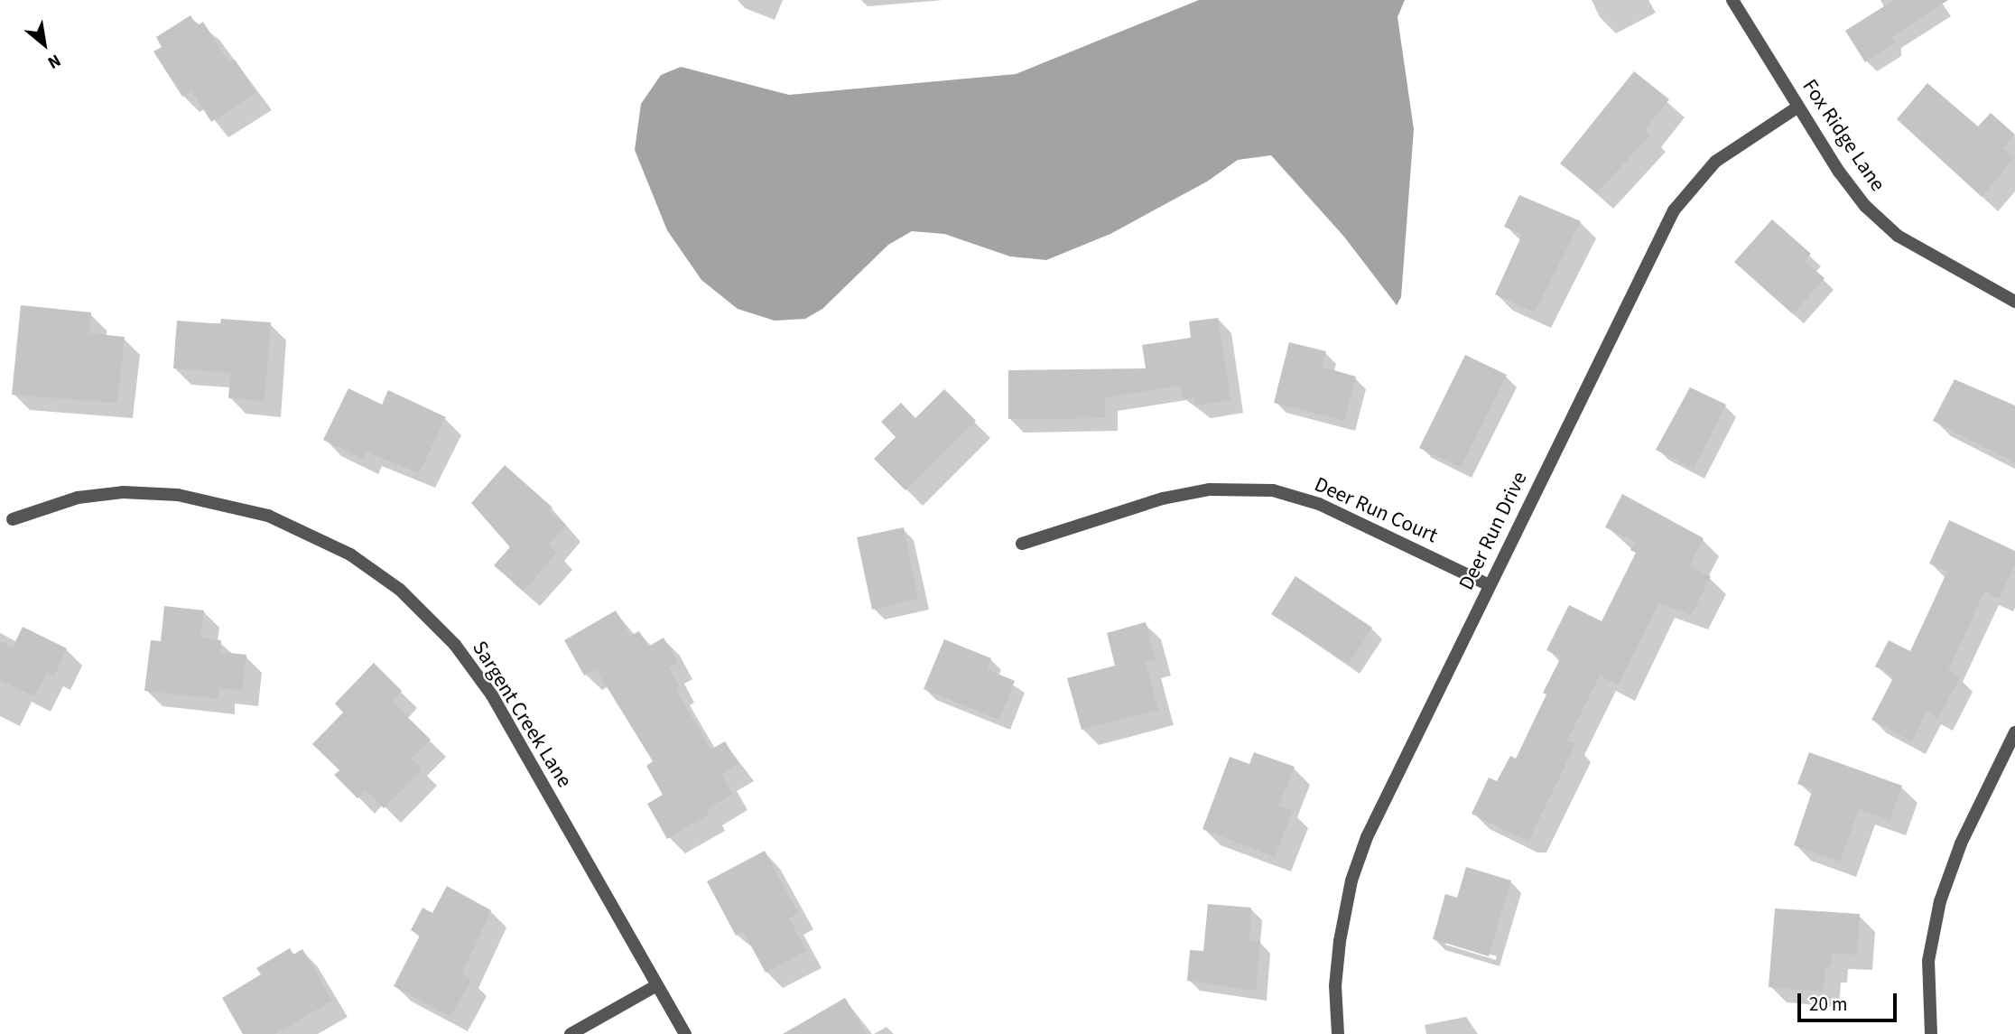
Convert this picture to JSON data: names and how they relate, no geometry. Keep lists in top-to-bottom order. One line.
{"streets":{"street":["Fox Ridge Lane","Deer Run Court","Deer Run Drive","Sargent Creek Lane"]},"crossings":[["Fox Ridge Lane","Deer Run Drive"],["Deer Run Court","Deer Run Drive"]],"scale_bar":"20 m","north":"bottom right"}
